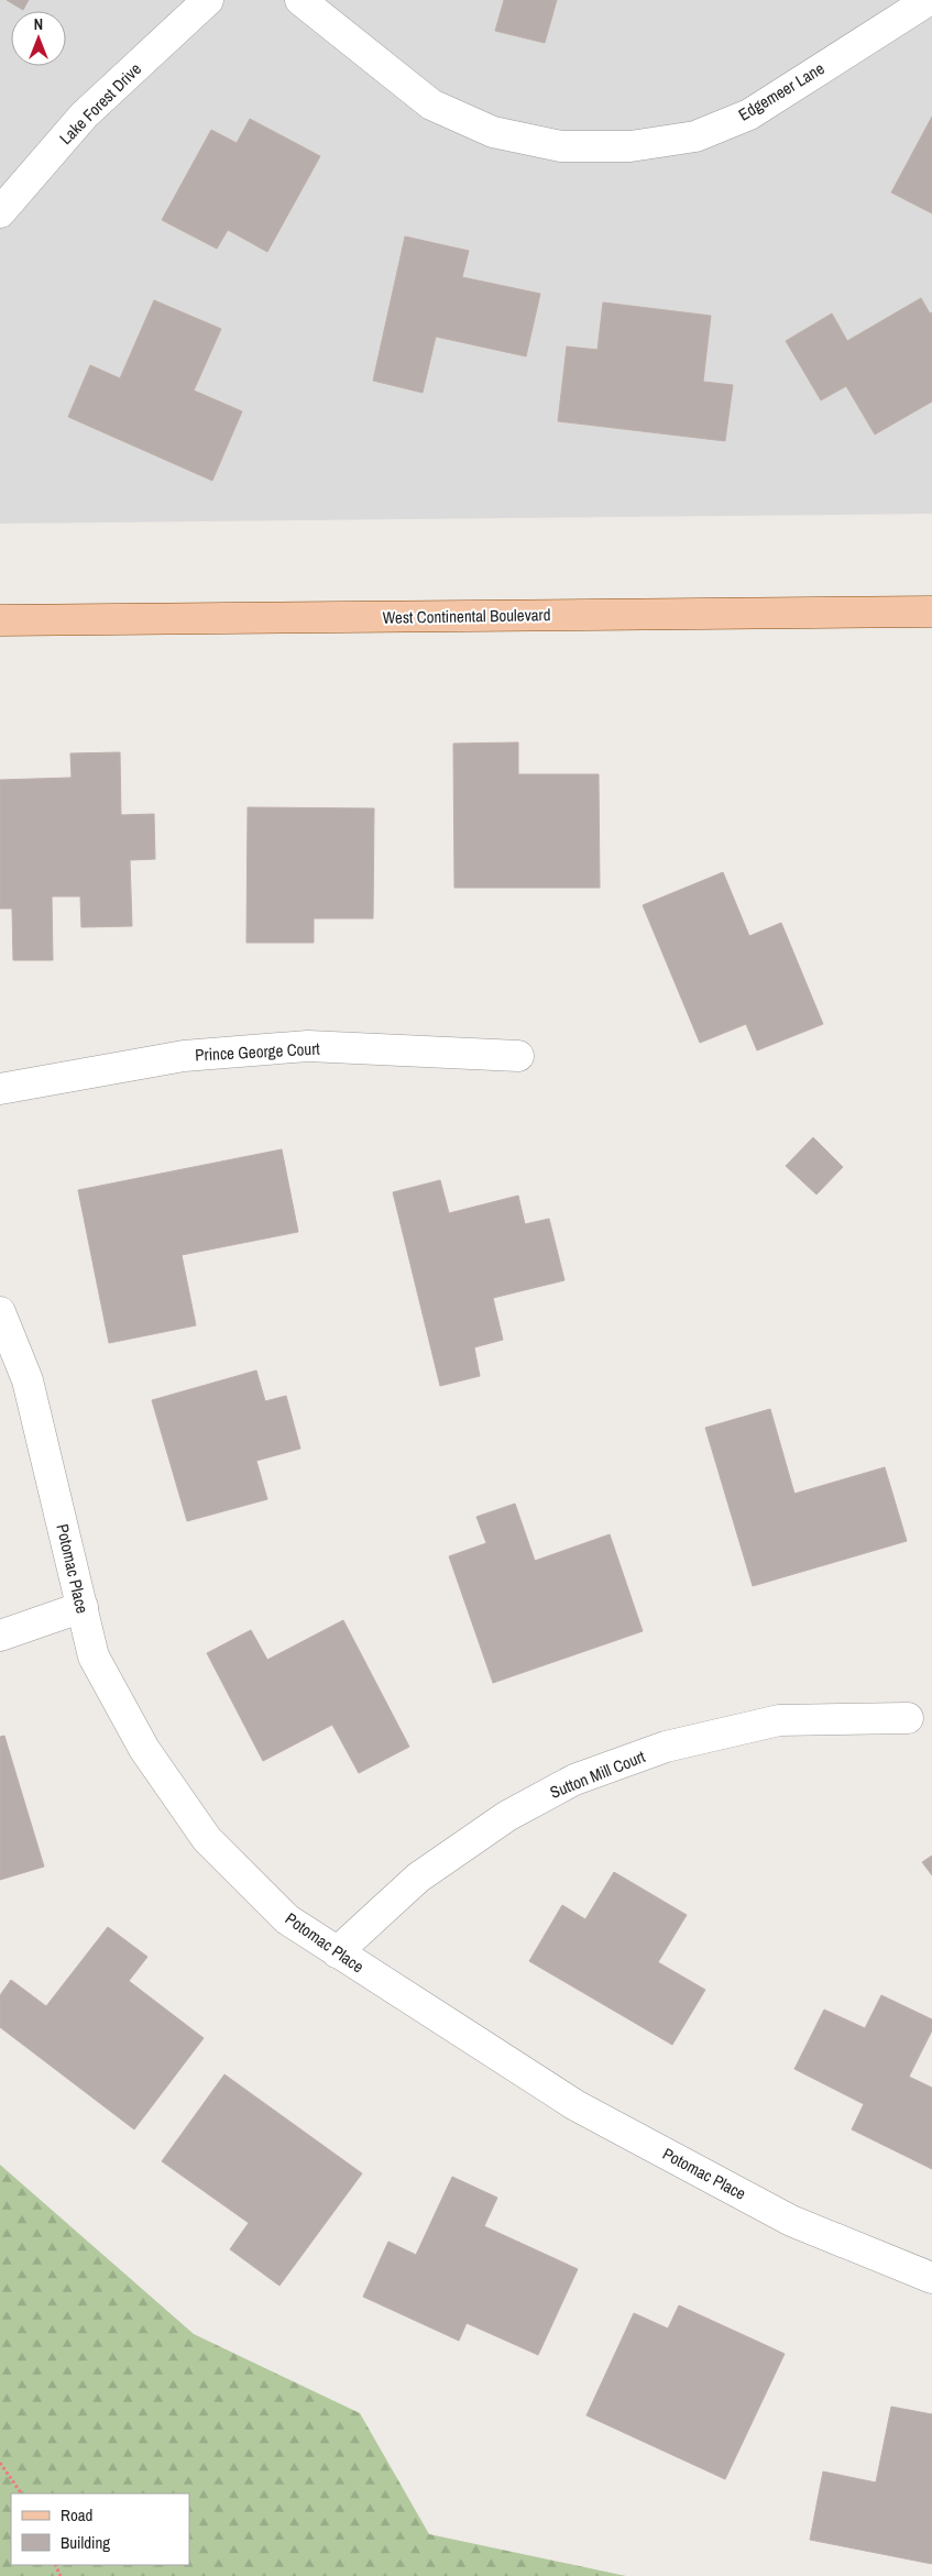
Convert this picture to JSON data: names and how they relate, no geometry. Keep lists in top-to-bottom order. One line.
{"streets":{"main road":["West Continental Boulevard"],"street":["Edgemeer Lane","Lake Forest Drive","Prince George Court","Potomac Place","Sutton Mill Court"]},"crossings":[["Potomac Place","Sutton Mill Court"]],"legend":["Road","Building"],"north":"top"}
